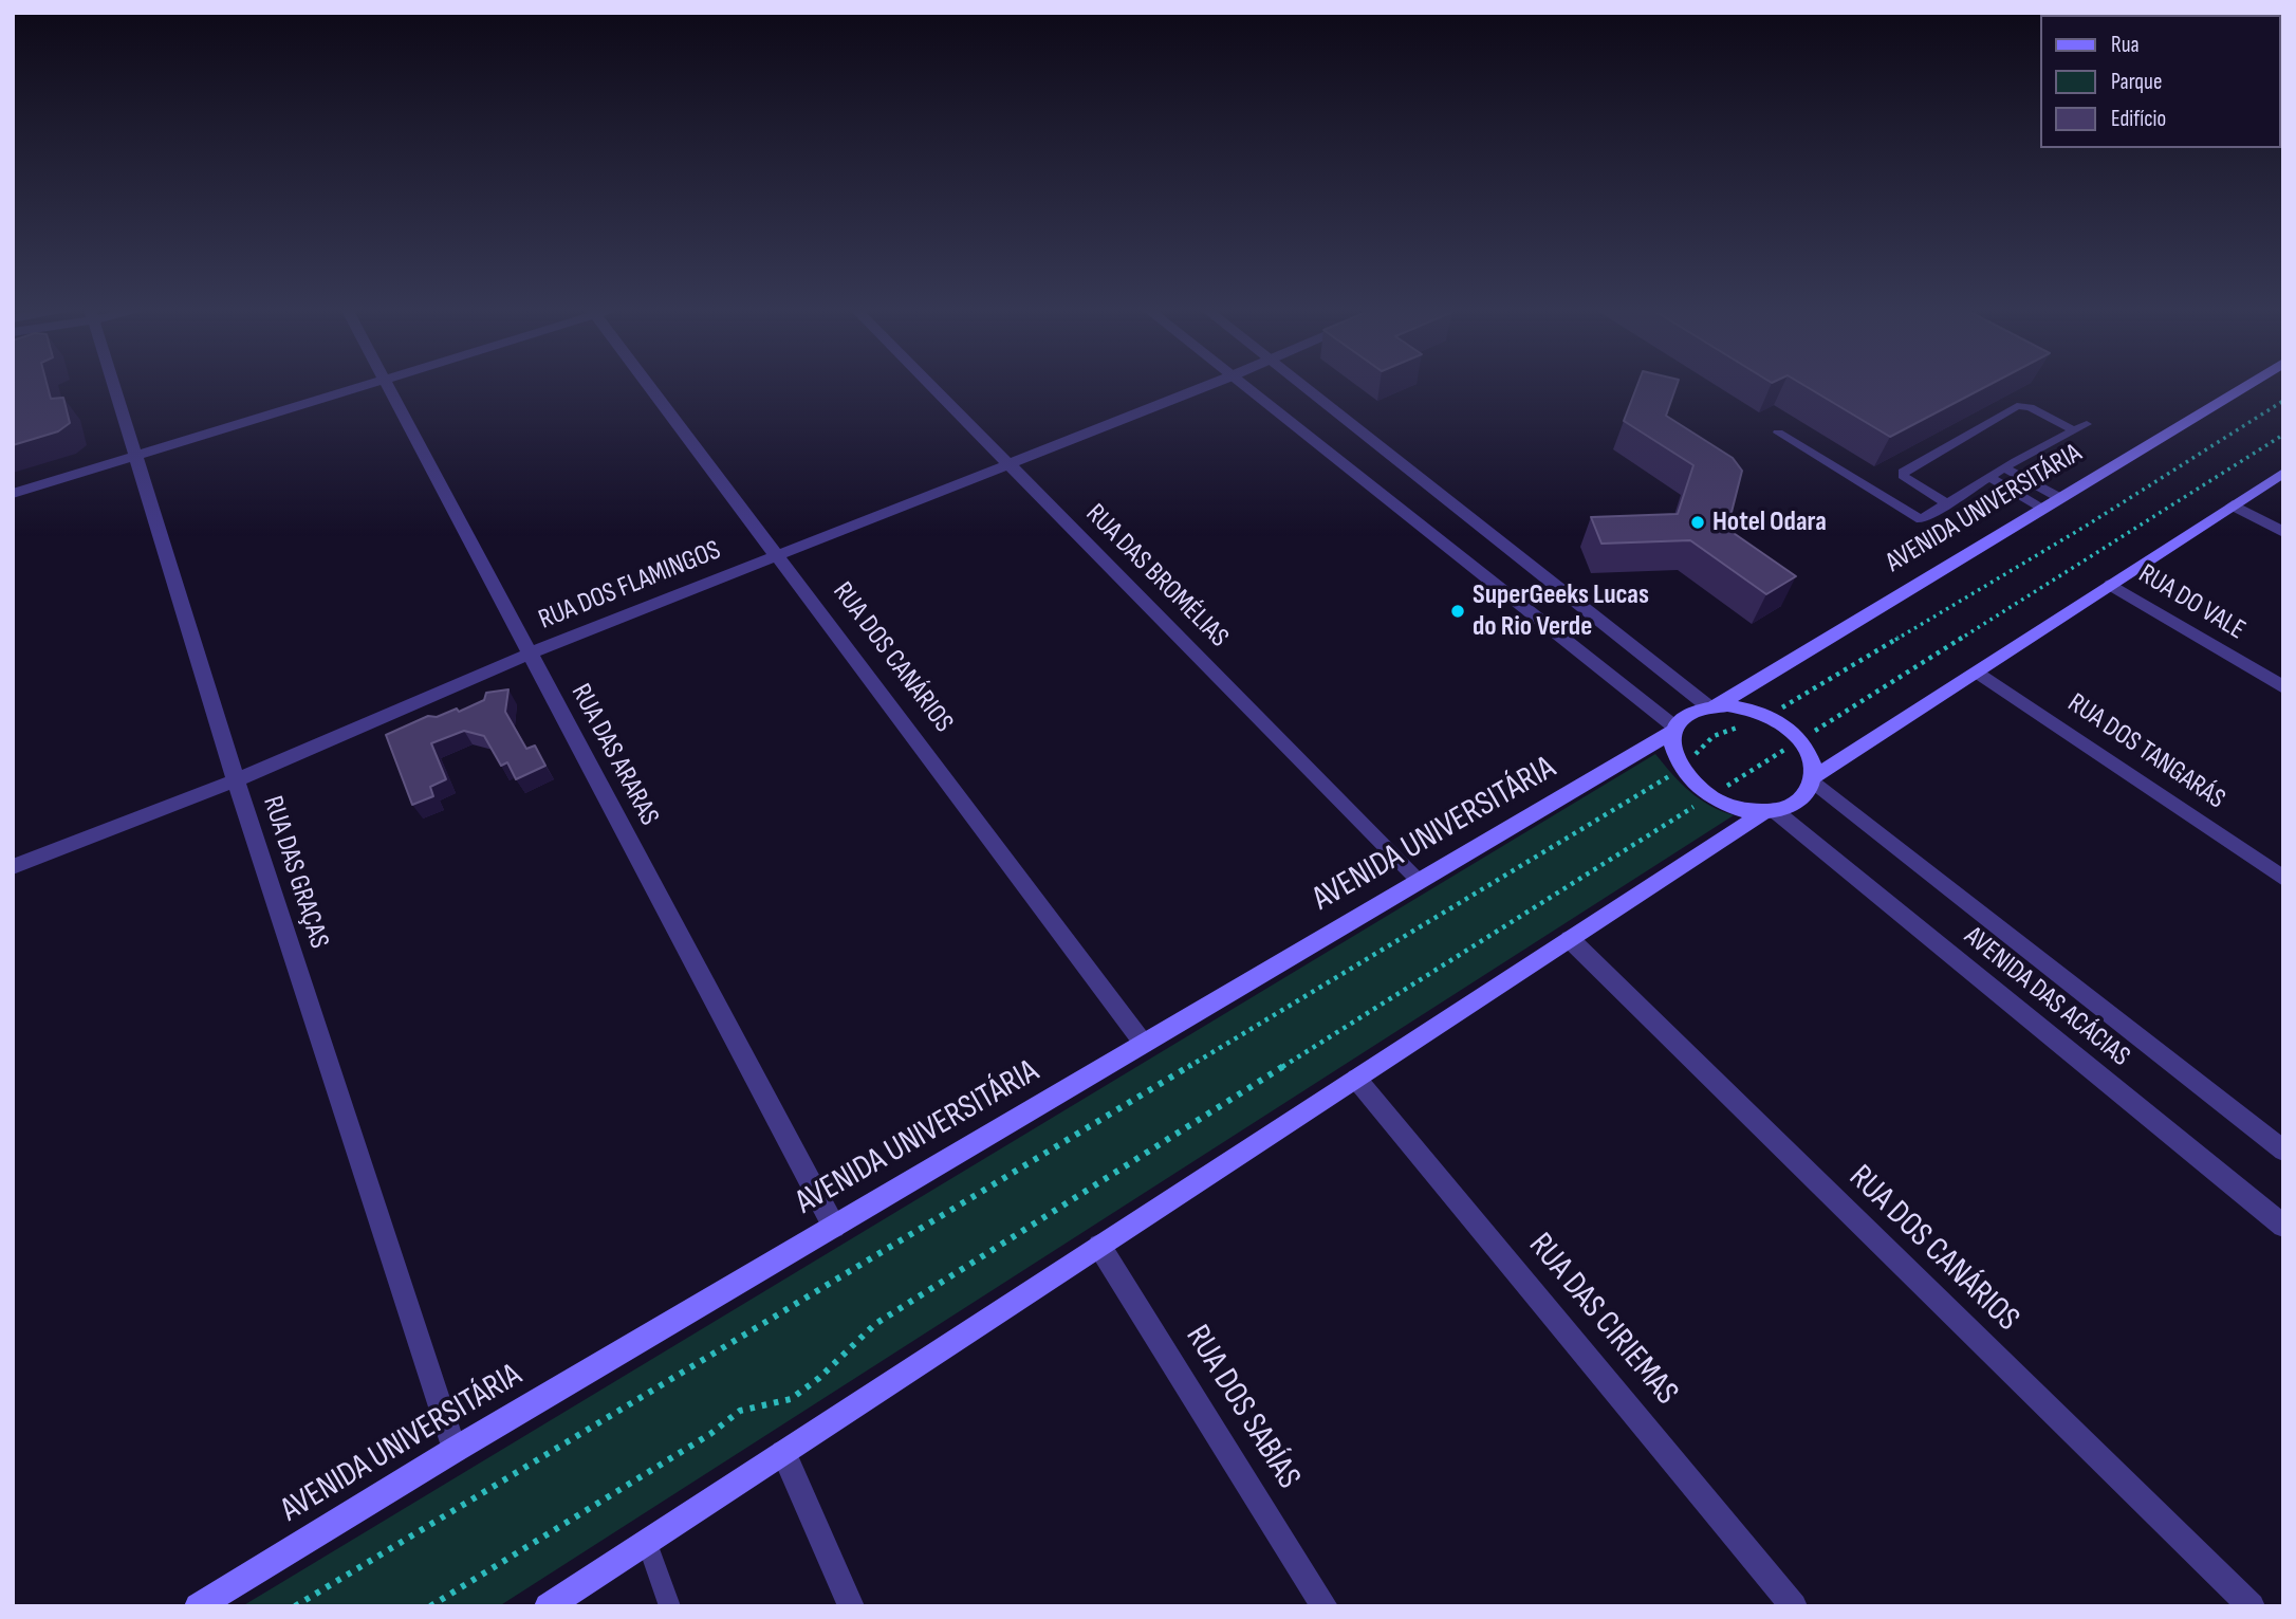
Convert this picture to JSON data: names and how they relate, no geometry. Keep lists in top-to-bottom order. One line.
{"streets":{"main road":["AVENIDA UNIVERSITÁRIA"],"street":["RUA DAS BROMÉLIAS","RUA DOS FLAMINGOS","RUA DO VALE","RUA DOS CANÁRIOS","RUA DOS TANGARÁS","RUA DAS ARARAS","RUA DAS GRAÇAS","AVENIDA DAS ACÁCIAS","RUA DAS CIRIEMAS","RUA DOS SABÍAS"]},"crossings":[["AVENIDA UNIVERSITÁRIA","RUA DAS BROMÉLIAS"],["AVENIDA UNIVERSITÁRIA","RUA DOS CANÁRIOS"],["AVENIDA UNIVERSITÁRIA","RUA DAS ARARAS"],["AVENIDA UNIVERSITÁRIA","RUA DAS GRAÇAS"],["RUA DAS BROMÉLIAS","RUA DOS FLAMINGOS"],["RUA DOS FLAMINGOS","RUA DOS CANÁRIOS"],["RUA DOS FLAMINGOS","RUA DAS ARARAS"],["RUA DOS FLAMINGOS","RUA DAS GRAÇAS"]],"places":["Hotel Odara","SuperGeeks Lucas do Rio Verde"],"legend":["Rua","Parque","Edifício"]}
